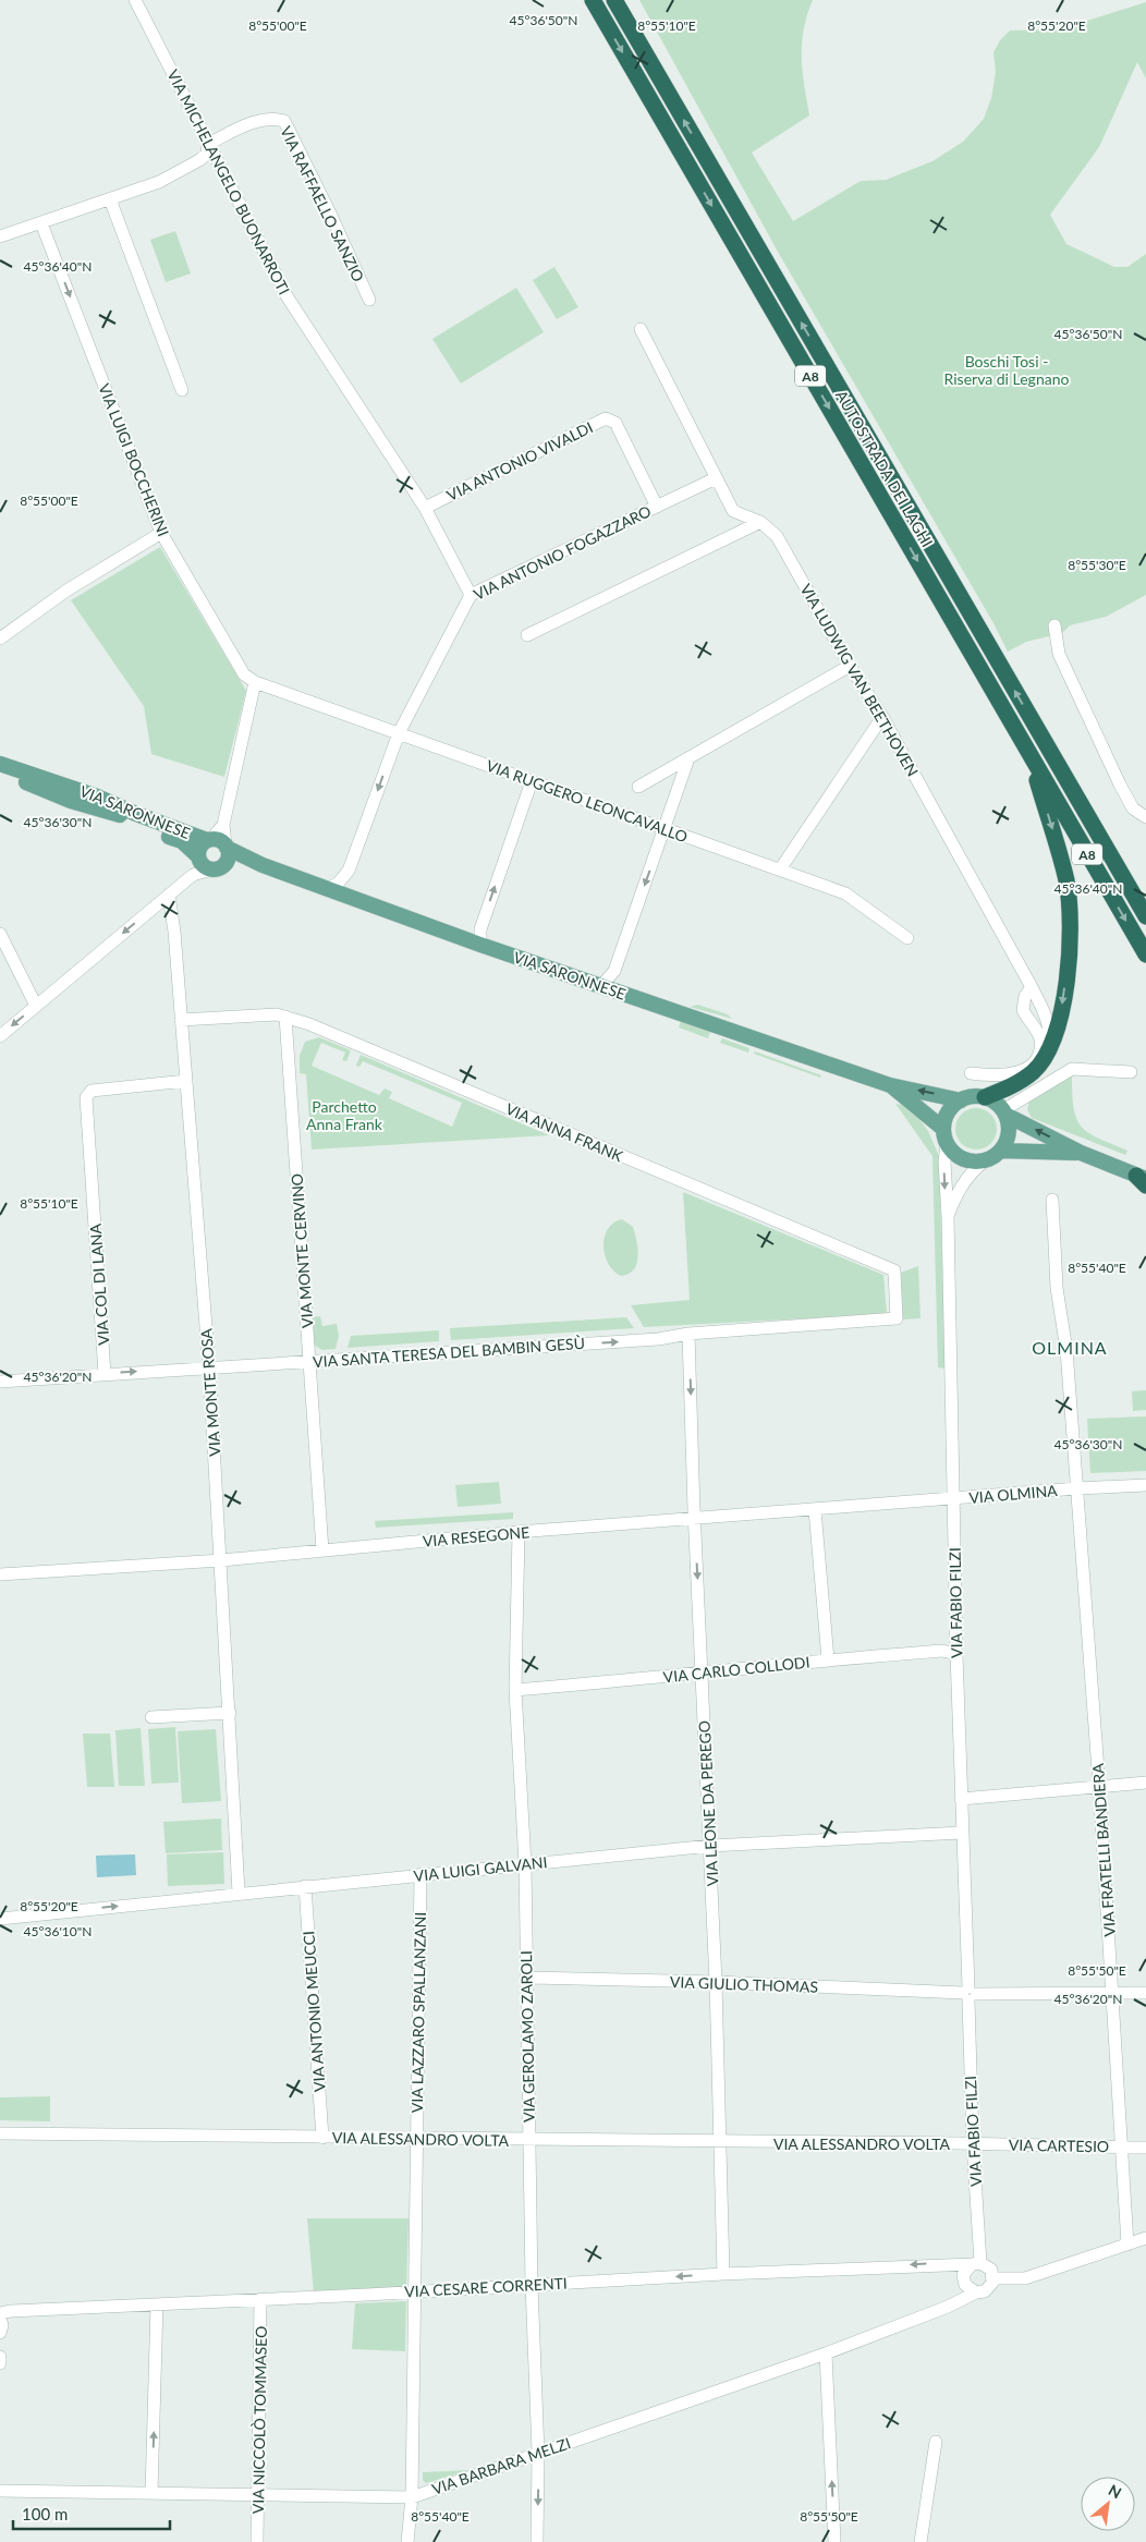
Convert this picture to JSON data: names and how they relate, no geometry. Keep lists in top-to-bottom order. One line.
{"streets":{"highway":["A8","AUTOSTRADA DEI LAGHI"],"main road":["VIA SARONNESE"],"street":["VIA MICHELANGELO BUONARROTI","VIA RAFFAELLO SANZIO","VIA LUIGI BOCCHERINI","VIA ANTONIO VIVALDI","VIA ANTONIO FOGAZZARO","VIA LUDWIG VAN BEETHOVEN","VIA RUGGERO LEONCAVALLO","VIA ANNA FRANK","VIA MONTE CERVINO","VIA COL DI LANA","VIA SANTA TERESA DEL BAMBIN GESÙ","VIA MONTE ROSA","VIA OLMINA","VIA RESEGONE","VIA FABIO FILZI","VIA CARLO COLLODI","VIA LEONE DA PEREGO","VIA FRATELLI BANDIERA","VIA LUIGI GALVANI","VIA GIULIO THOMAS","VIA ANTONIO MEUCCI","VIA LAZZARO SPALLANZANI","VIA GEROLAMO ZAROLI","VIA ALESSANDRO VOLTA","VIA CARTESIO","VIA CESARE CORRENTI","VIA NICCOLÒ TOMMASEO","VIA BARBARA MELZI"]},"crossings":[["VIA MICHELANGELO BUONARROTI","VIA RAFFAELLO SANZIO"],["VIA MICHELANGELO BUONARROTI","VIA ANTONIO VIVALDI"],["VIA MICHELANGELO BUONARROTI","VIA ANTONIO FOGAZZARO"],["VIA LUIGI BOCCHERINI","VIA RUGGERO LEONCAVALLO"],["VIA ANTONIO VIVALDI","VIA ANTONIO FOGAZZARO"],["VIA ANTONIO FOGAZZARO","VIA LUDWIG VAN BEETHOVEN"],["VIA ANTONIO FOGAZZARO","VIA RUGGERO LEONCAVALLO"],["VIA ANTONIO FOGAZZARO","VIA SARONNESE"],["VIA SARONNESE","VIA FABIO FILZI"],["VIA ANNA FRANK","VIA MONTE CERVINO"],["VIA ANNA FRANK","VIA SANTA TERESA DEL BAMBIN GESÙ"],["VIA ANNA FRANK","VIA MONTE ROSA"],["VIA MONTE CERVINO","VIA SANTA TERESA DEL BAMBIN GESÙ"],["VIA MONTE CERVINO","VIA RESEGONE"],["VIA COL DI LANA","VIA SANTA TERESA DEL BAMBIN GESÙ"],["VIA COL DI LANA","VIA MONTE ROSA"],["VIA SANTA TERESA DEL BAMBIN GESÙ","VIA MONTE ROSA"],["VIA SANTA TERESA DEL BAMBIN GESÙ","VIA LEONE DA PEREGO"],["VIA MONTE ROSA","VIA RESEGONE"],["VIA MONTE ROSA","VIA LUIGI GALVANI"],["VIA OLMINA","VIA RESEGONE"],["VIA OLMINA","VIA FABIO FILZI"],["VIA OLMINA","VIA FRATELLI BANDIERA"],["VIA RESEGONE","VIA FABIO FILZI"],["VIA RESEGONE","VIA LEONE DA PEREGO"],["VIA RESEGONE","VIA GEROLAMO ZAROLI"],["VIA FABIO FILZI","VIA CARLO COLLODI"],["VIA FABIO FILZI","VIA LUIGI GALVANI"],["VIA FABIO FILZI","VIA GIULIO THOMAS"],["VIA FABIO FILZI","VIA ALESSANDRO VOLTA"],["VIA FABIO FILZI","VIA CARTESIO"],["VIA FABIO FILZI","VIA CESARE CORRENTI"],["VIA FABIO FILZI","VIA BARBARA MELZI"],["VIA CARLO COLLODI","VIA LEONE DA PEREGO"],["VIA CARLO COLLODI","VIA GEROLAMO ZAROLI"],["VIA LEONE DA PEREGO","VIA LUIGI GALVANI"],["VIA LEONE DA PEREGO","VIA GIULIO THOMAS"],["VIA LEONE DA PEREGO","VIA ALESSANDRO VOLTA"],["VIA LEONE DA PEREGO","VIA CESARE CORRENTI"],["VIA FRATELLI BANDIERA","VIA GIULIO THOMAS"],["VIA FRATELLI BANDIERA","VIA CARTESIO"],["VIA LUIGI GALVANI","VIA ANTONIO MEUCCI"],["VIA LUIGI GALVANI","VIA LAZZARO SPALLANZANI"],["VIA LUIGI GALVANI","VIA GEROLAMO ZAROLI"],["VIA GIULIO THOMAS","VIA GEROLAMO ZAROLI"],["VIA ANTONIO MEUCCI","VIA ALESSANDRO VOLTA"],["VIA LAZZARO SPALLANZANI","VIA ALESSANDRO VOLTA"],["VIA LAZZARO SPALLANZANI","VIA CESARE CORRENTI"],["VIA LAZZARO SPALLANZANI","VIA BARBARA MELZI"],["VIA GEROLAMO ZAROLI","VIA ALESSANDRO VOLTA"],["VIA GEROLAMO ZAROLI","VIA CESARE CORRENTI"],["VIA GEROLAMO ZAROLI","VIA BARBARA MELZI"],["VIA ALESSANDRO VOLTA","VIA CARTESIO"],["VIA CESARE CORRENTI","VIA NICCOLÒ TOMMASEO"],["VIA CESARE CORRENTI","VIA BARBARA MELZI"],["VIA NICCOLÒ TOMMASEO","VIA BARBARA MELZI"]],"one_way":["VIA SANTA TERESA DEL BAMBIN GESÙ","VIA LEONE DA PEREGO","VIA CESARE CORRENTI"],"districts":["OLMINA"],"parks":["Boschi Tosi - Riserva di Legnano","Parchetto Anna Frank"],"scale_bar":"100 m","north":"top right","coordinates":["45°36'50\"N","8°55'00\"E","8°55'10\"E","8°55'20\"E","45°36'40\"N","8°55'30\"E","45°36'30\"N","8°55'40\"E","45°36'20\"N","45°36'10\"N","8°55'50\"E"]}
